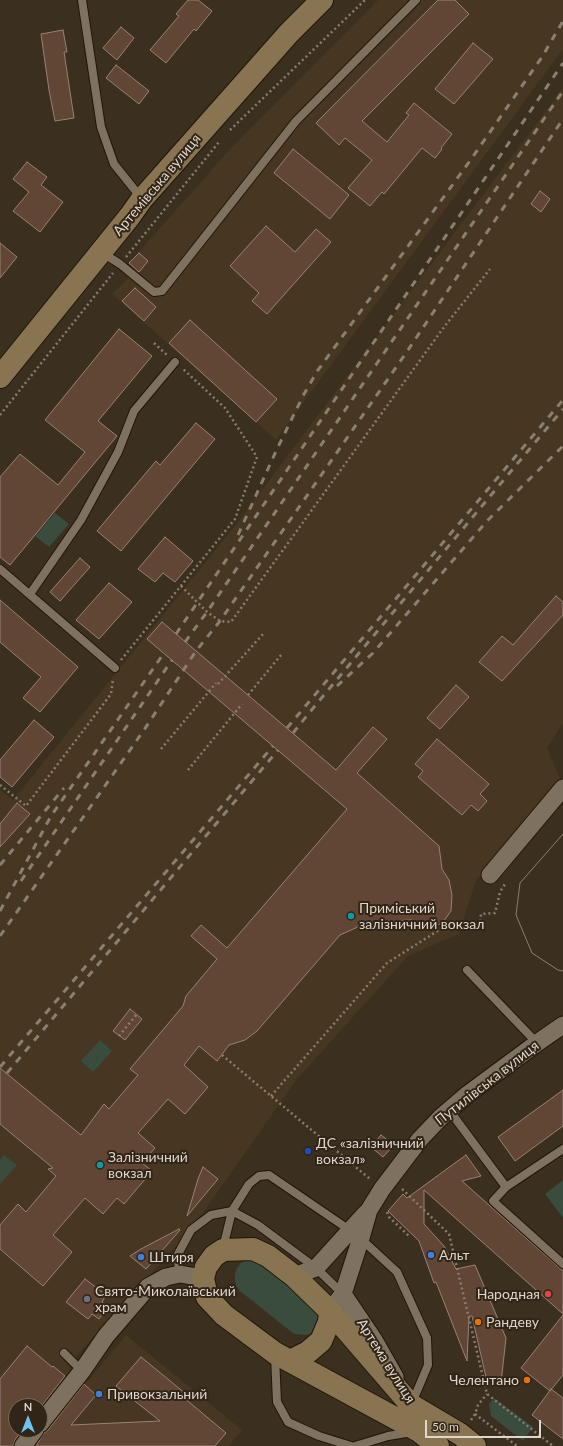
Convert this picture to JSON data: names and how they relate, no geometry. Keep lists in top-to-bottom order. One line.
{"streets":{"main road":["Артемівська вулиця","Артема вулиця"],"street":["Путилівська вулиця"]},"crossings":[["Путилівська вулиця","Артема вулиця"]],"places":["Приміський залізничний вокзал","ДС «залізничний вокзал»","Залізничний вокзал","Альт","Штиря","Народная","Свято-Миколаївський храм","Рандеву","Челентано","Привокзальний"],"scale_bar":"50 m","north":"top"}
